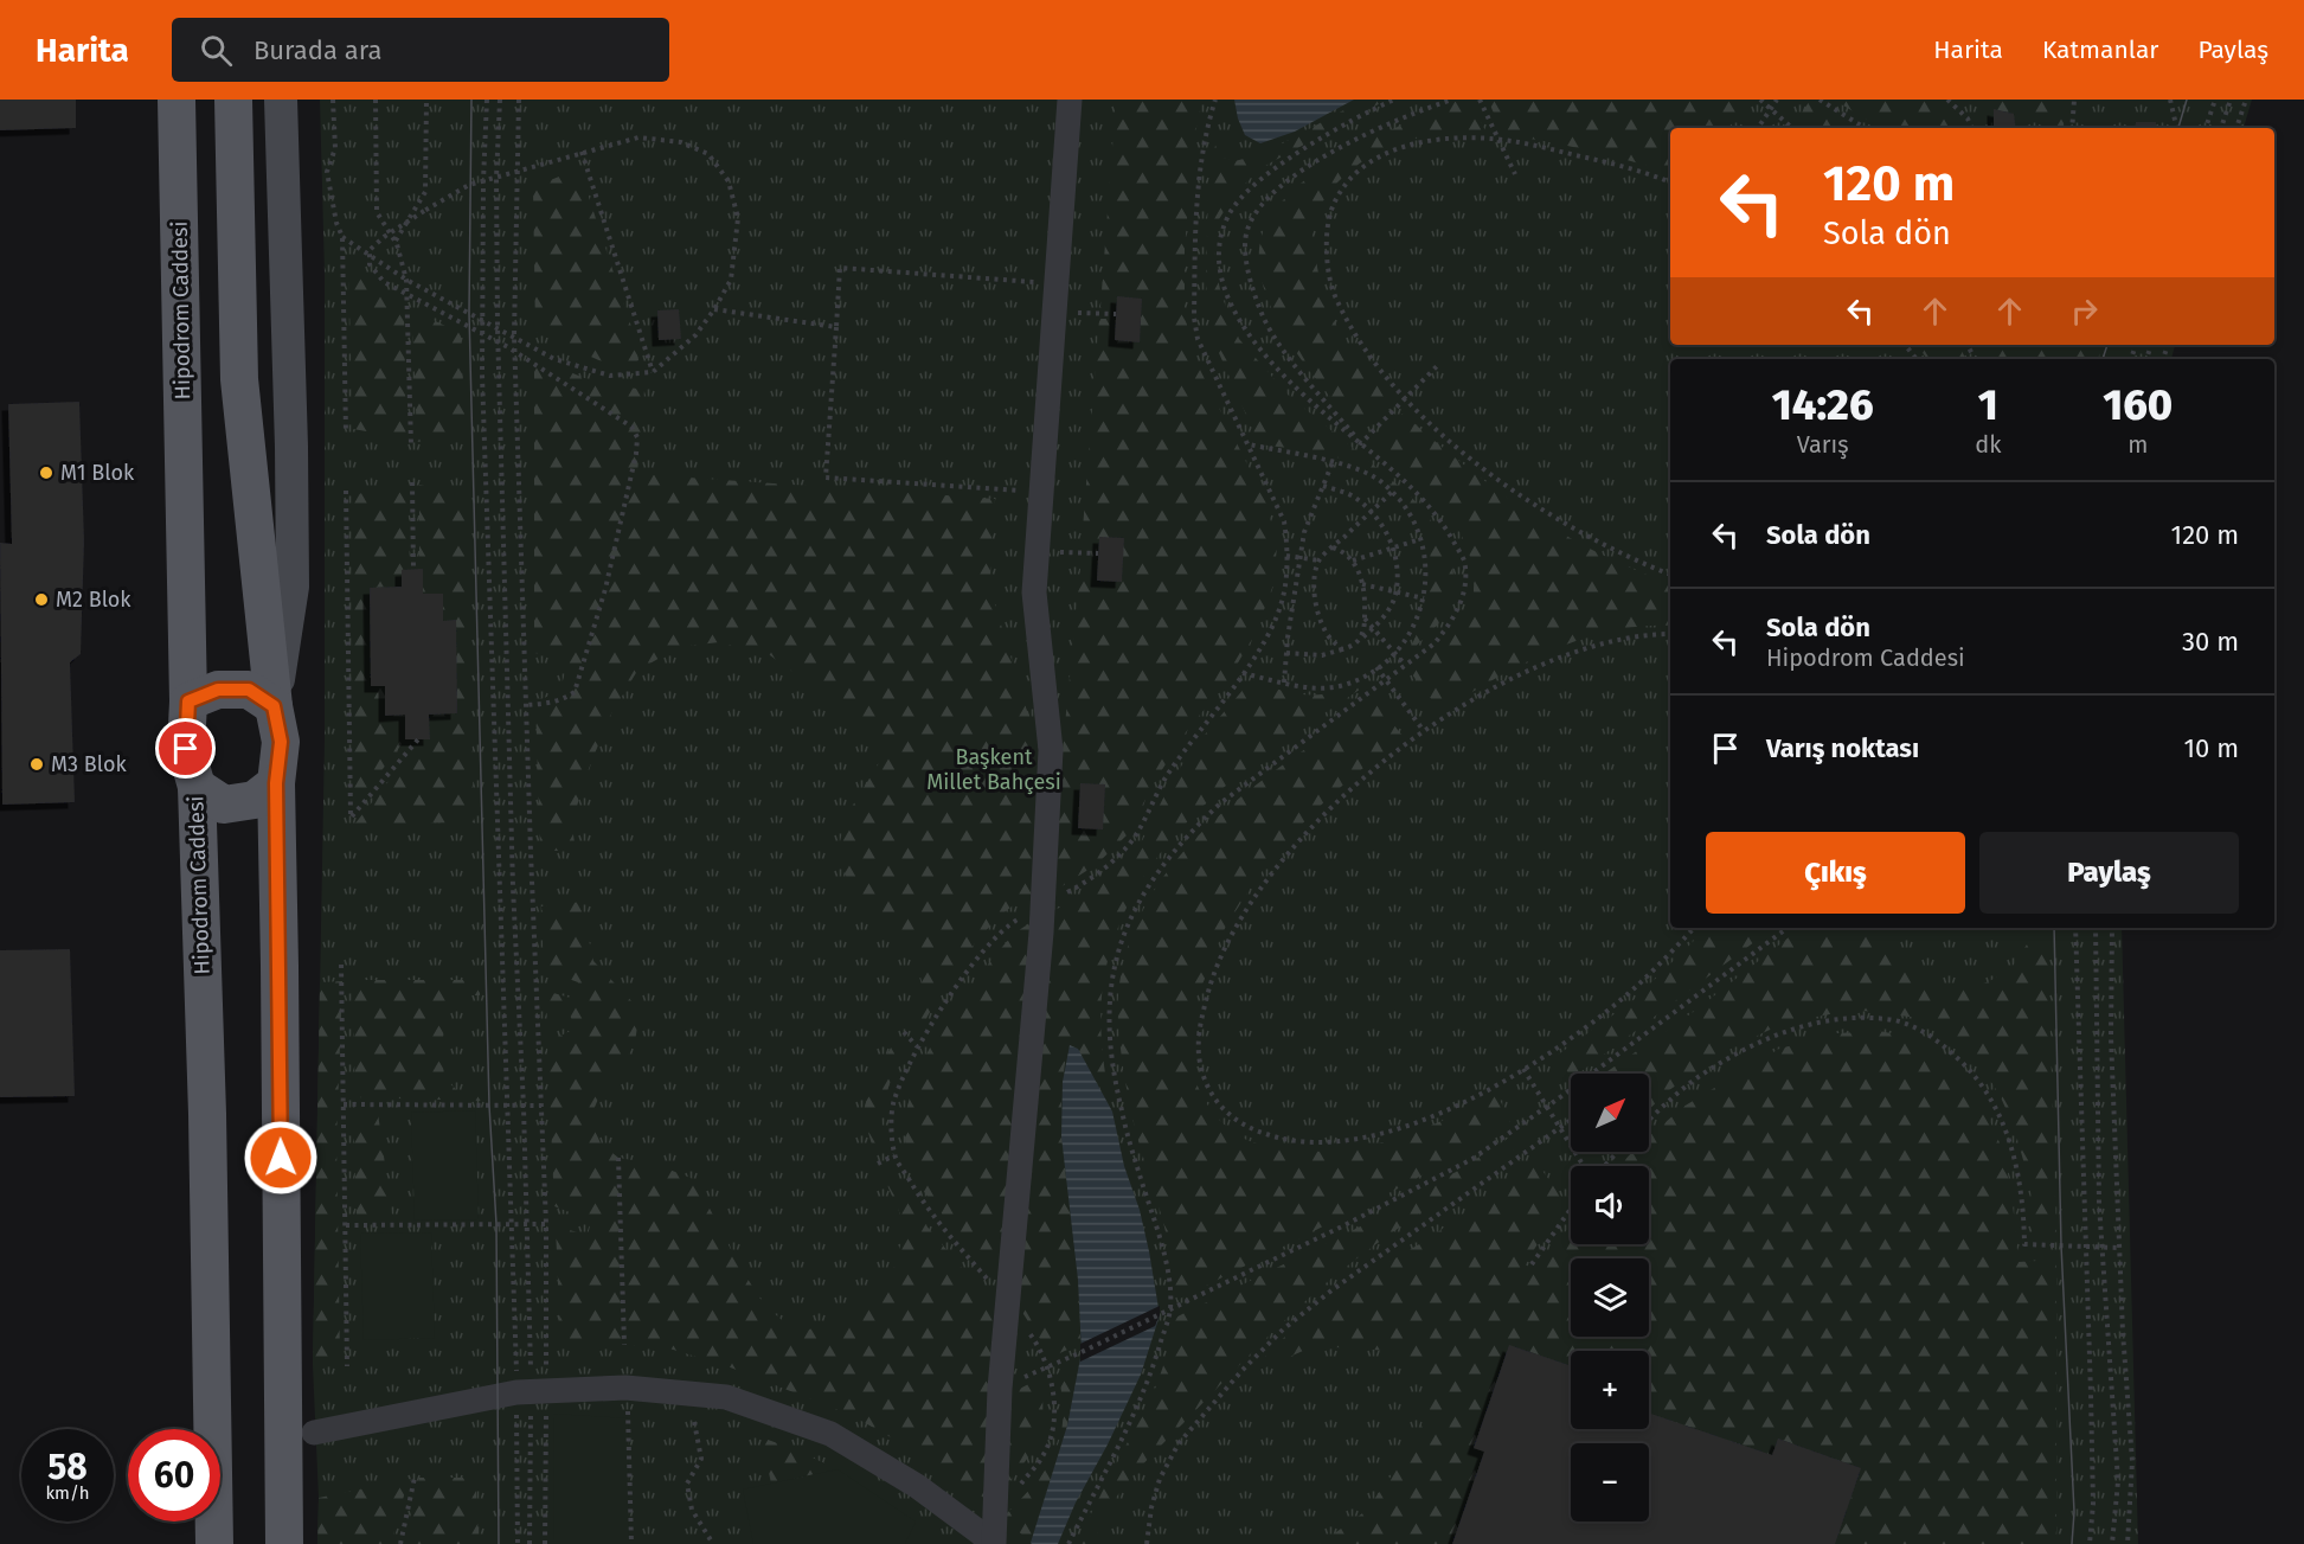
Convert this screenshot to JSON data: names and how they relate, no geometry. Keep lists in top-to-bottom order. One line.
{"streets":{"main road":["Hipodrom Caddesi"]},"parks":["Başkent Millet Bahçesi"],"places":["M1 Blok","M2 Blok","M3 Blok"],"north":"top right","page":{"header":"Harita","search":"Burada ara","nav":["Harita","Katmanlar","Paylaş"],"turn":["120 m","Sola dön"],"eta":["14:26","Varış","1","dk","160","m"],"list":[{"name":"Sola dön","value":"120 m"},{"name":"Sola dön","note":"Hipodrom Caddesi","value":"30 m"},{"name":"Varış noktası","value":"10 m"}],"buttons":["Çıkış","Paylaş"],"map_buttons":["+","−"],"speed":"58 km/h","limit":"60"}}
